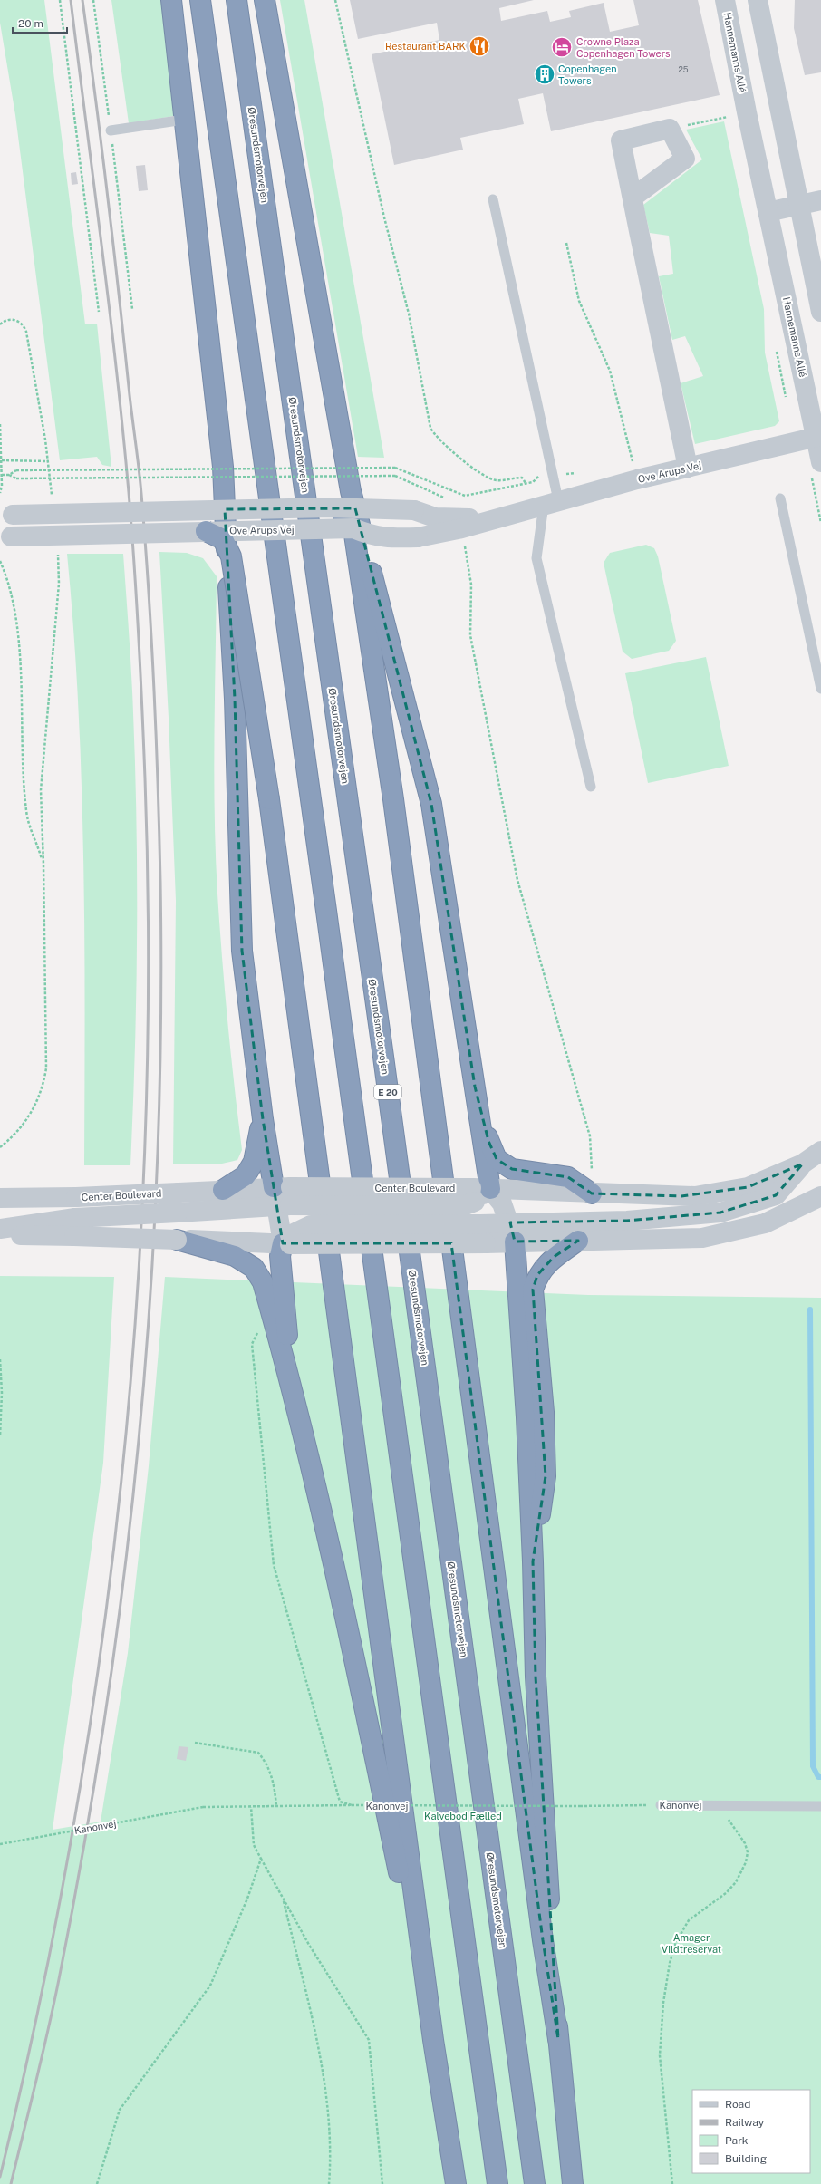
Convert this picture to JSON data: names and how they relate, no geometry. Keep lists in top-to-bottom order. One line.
{"streets":{"highway":["Øresundsmotorvejen","E 20"],"street":["Hannemanns Allé","Ove Arups Vej","Center Boulevard"],"lane":["Kanonvej"]},"crossings":[["Hannemanns Allé","Ove Arups Vej"]],"parks":["Kalvebod Fælled","Amager Vildtreservat"],"places":{"restaurant":["Restaurant BARK"],"hotel":["Crowne Plaza Copenhagen Towers"],"building":["Copenhagen Towers"]},"house_numbers":["25"],"legend":["Road","Railway","Park","Building"],"scale_bar":"20 m"}
